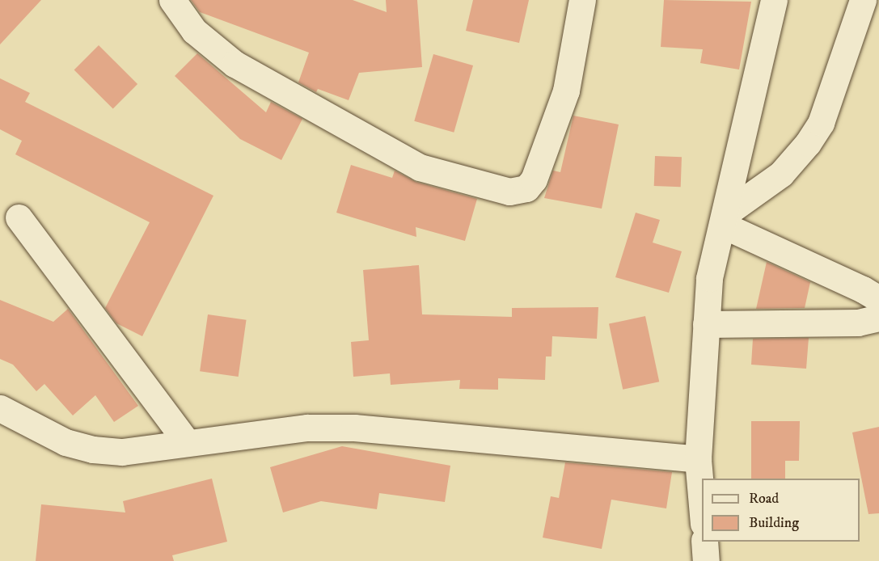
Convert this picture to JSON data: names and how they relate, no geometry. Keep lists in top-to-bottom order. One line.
{"legend":["Road","Building"]}
